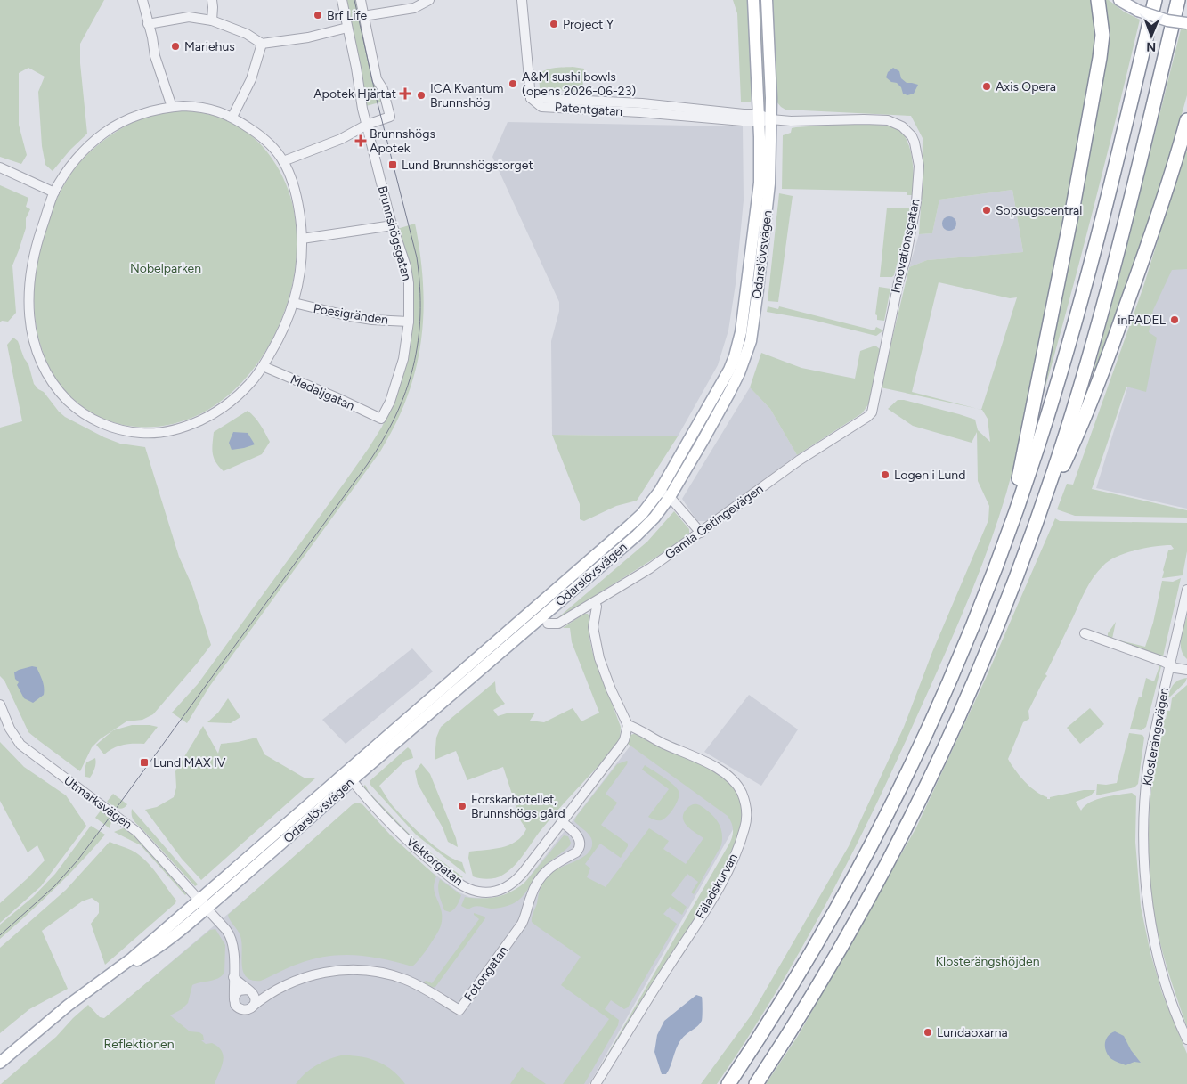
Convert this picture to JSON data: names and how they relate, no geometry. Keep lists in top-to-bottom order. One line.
{"streets":{"main road":["Odarslövsvägen"],"street":["Patentgatan","Brunnshögsgatan","Innovationsgatan","Poesigränden","Medaljgatan","Gamla Getingevägen","Klosterängsvägen","Utmarksvägen","Vektorgatan","Fäladskurvan","Fotongatan"]},"crossings":[["Patentgatan","Innovationsgatan"],["Patentgatan","Odarslövsvägen"],["Brunnshögsgatan","Poesigränden"],["Brunnshögsgatan","Medaljgatan"],["Innovationsgatan","Odarslövsvägen"],["Innovationsgatan","Gamla Getingevägen"],["Odarslövsvägen","Utmarksvägen"],["Odarslövsvägen","Vektorgatan"],["Vektorgatan","Fäladskurvan"],["Vektorgatan","Fotongatan"]],"parks":["Nobelparken","Klosterängshöjden","Reflektionen"],"places":{"other":["Brf Life","Project Y","Mariehus","A&M sushi bowls (opens 2026-06-23)","Axis Opera","ICA Kvantum Brunnshög","Sopsugscentral","inPADEL","Logen i Lund","Forskarhotellet, Brunnshögs gård","Lundaoxarna"],"health":["Apotek Hjärtat","Brunnshögs Apotek"],"transit":["Lund Brunnshögstorget","Lund MAX IV"]},"north":"bottom"}
